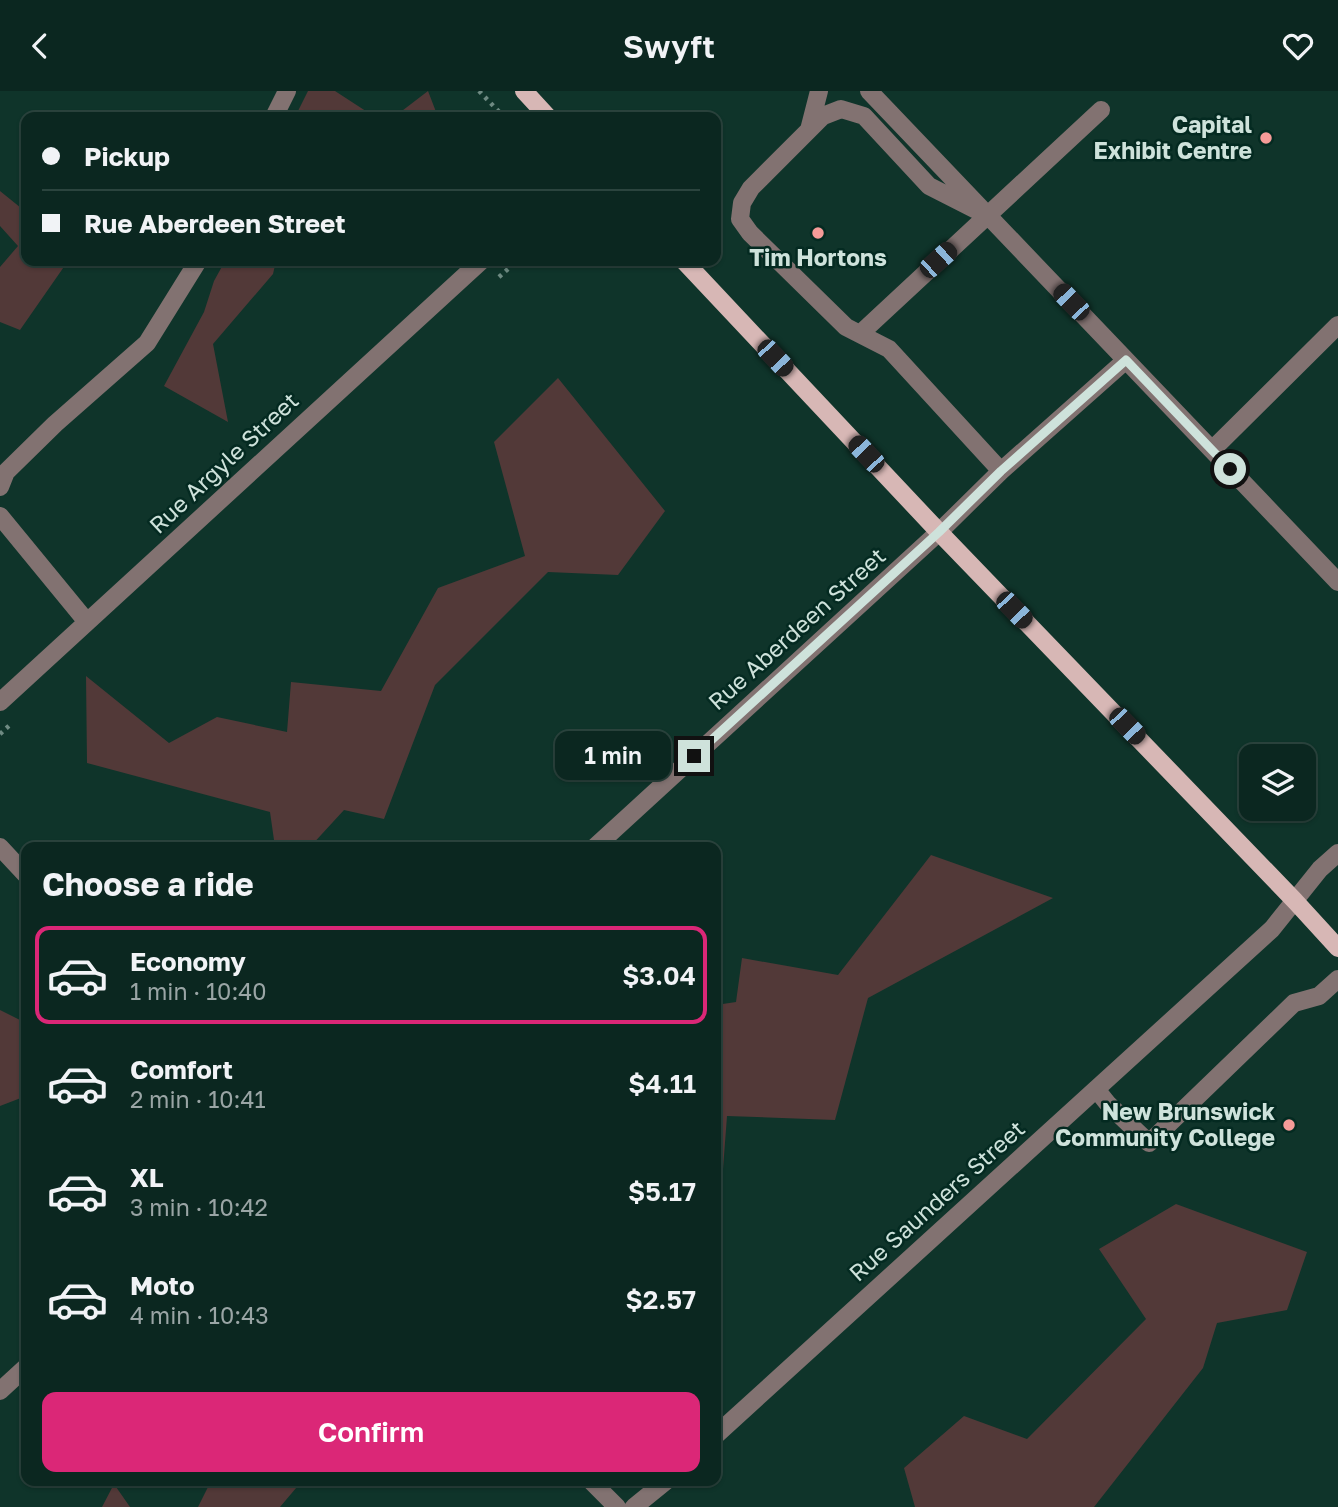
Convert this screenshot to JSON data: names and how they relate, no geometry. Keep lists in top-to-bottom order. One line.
{"streets":{"street":["Rue Argyle Street","Rue Aberdeen Street","Rue Saunders Street"]},"places":["Capital Exhibit Centre","Tim Hortons","New Brunswick Community College"],"page":{"header":"Swyft","banner":["Pickup","Rue Aberdeen Street"],"bubble":"1 min","heading":"Choose a ride","list":[{"name":"Economy","note":"1 min · 10:40","value":"$3.04"},{"name":"Comfort","note":"2 min · 10:41","value":"$4.11"},{"name":"XL","note":"3 min · 10:42","value":"$5.17"},{"name":"Moto","note":"4 min · 10:43","value":"$2.57"}],"buttons":"Confirm"}}
